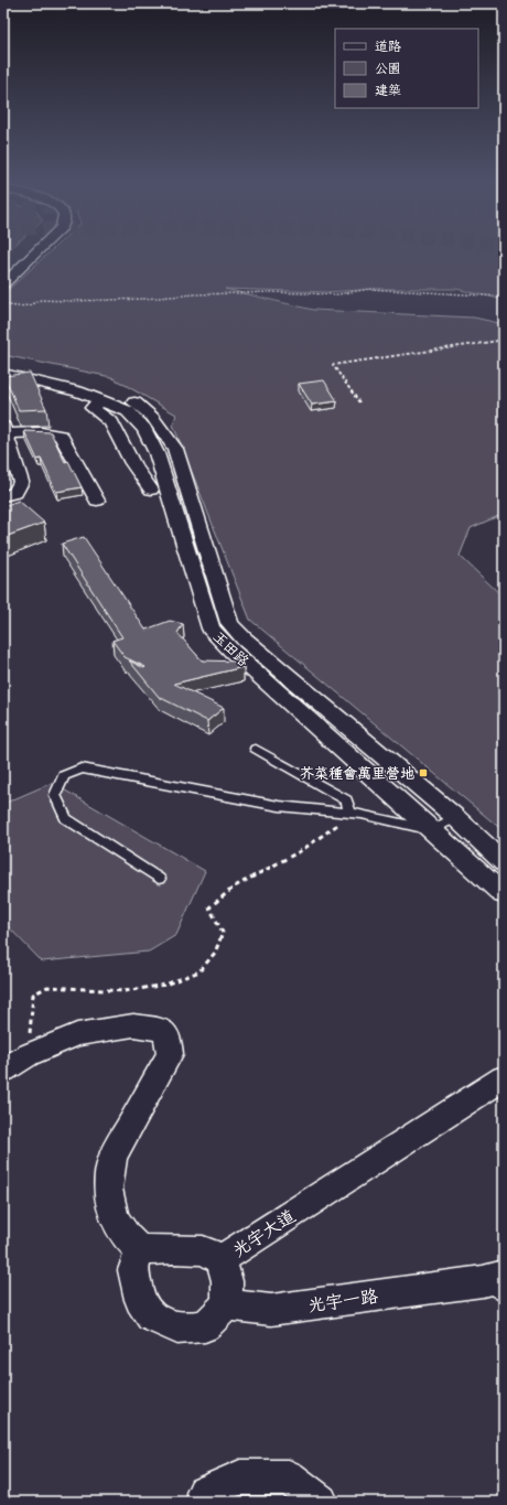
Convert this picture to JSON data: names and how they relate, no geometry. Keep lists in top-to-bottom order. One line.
{"streets":{"street":["玉田路","光宇大道","光宇一路"]},"crossings":[["光宇大道","光宇一路"]],"places":{"transit":["芥菜種會萬里營地"]},"legend":["道路","公園","建築"]}
